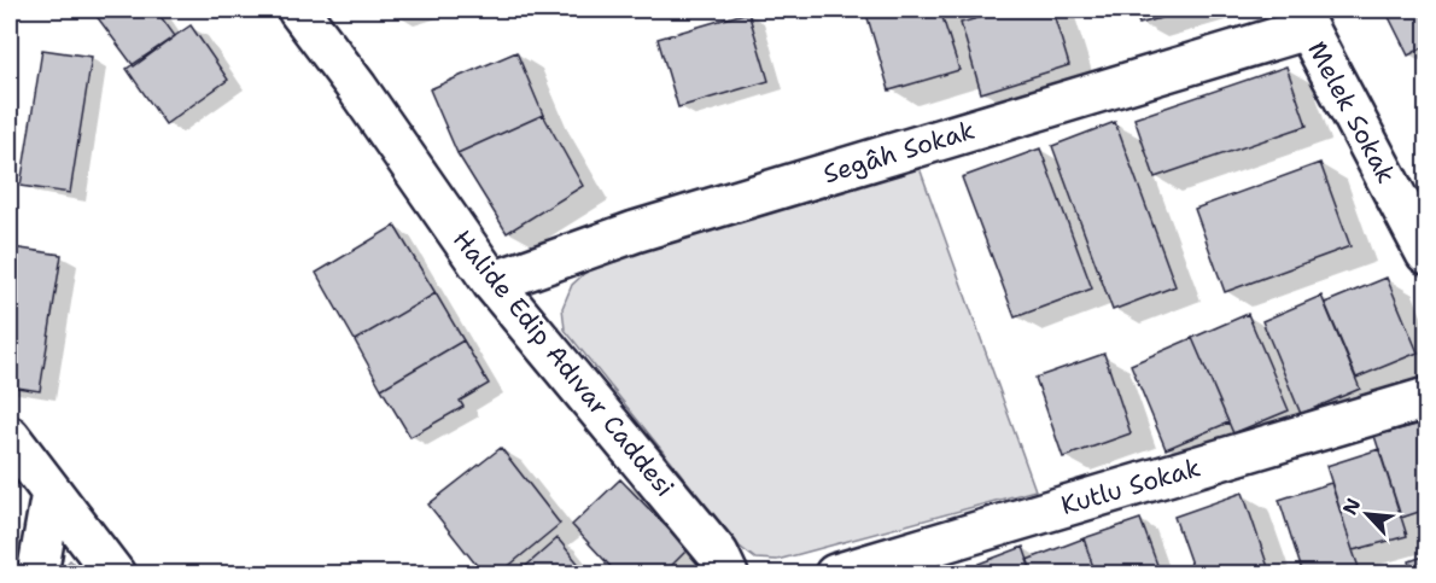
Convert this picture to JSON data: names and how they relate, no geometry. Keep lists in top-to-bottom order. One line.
{"streets":{"street":["Melek Sokak","Segâh Sokak","Halide Edip Adıvar Caddesi","Kutlu Sokak"]},"crossings":[["Melek Sokak","Segâh Sokak"],["Segâh Sokak","Halide Edip Adıvar Caddesi"]],"north":"top left"}
